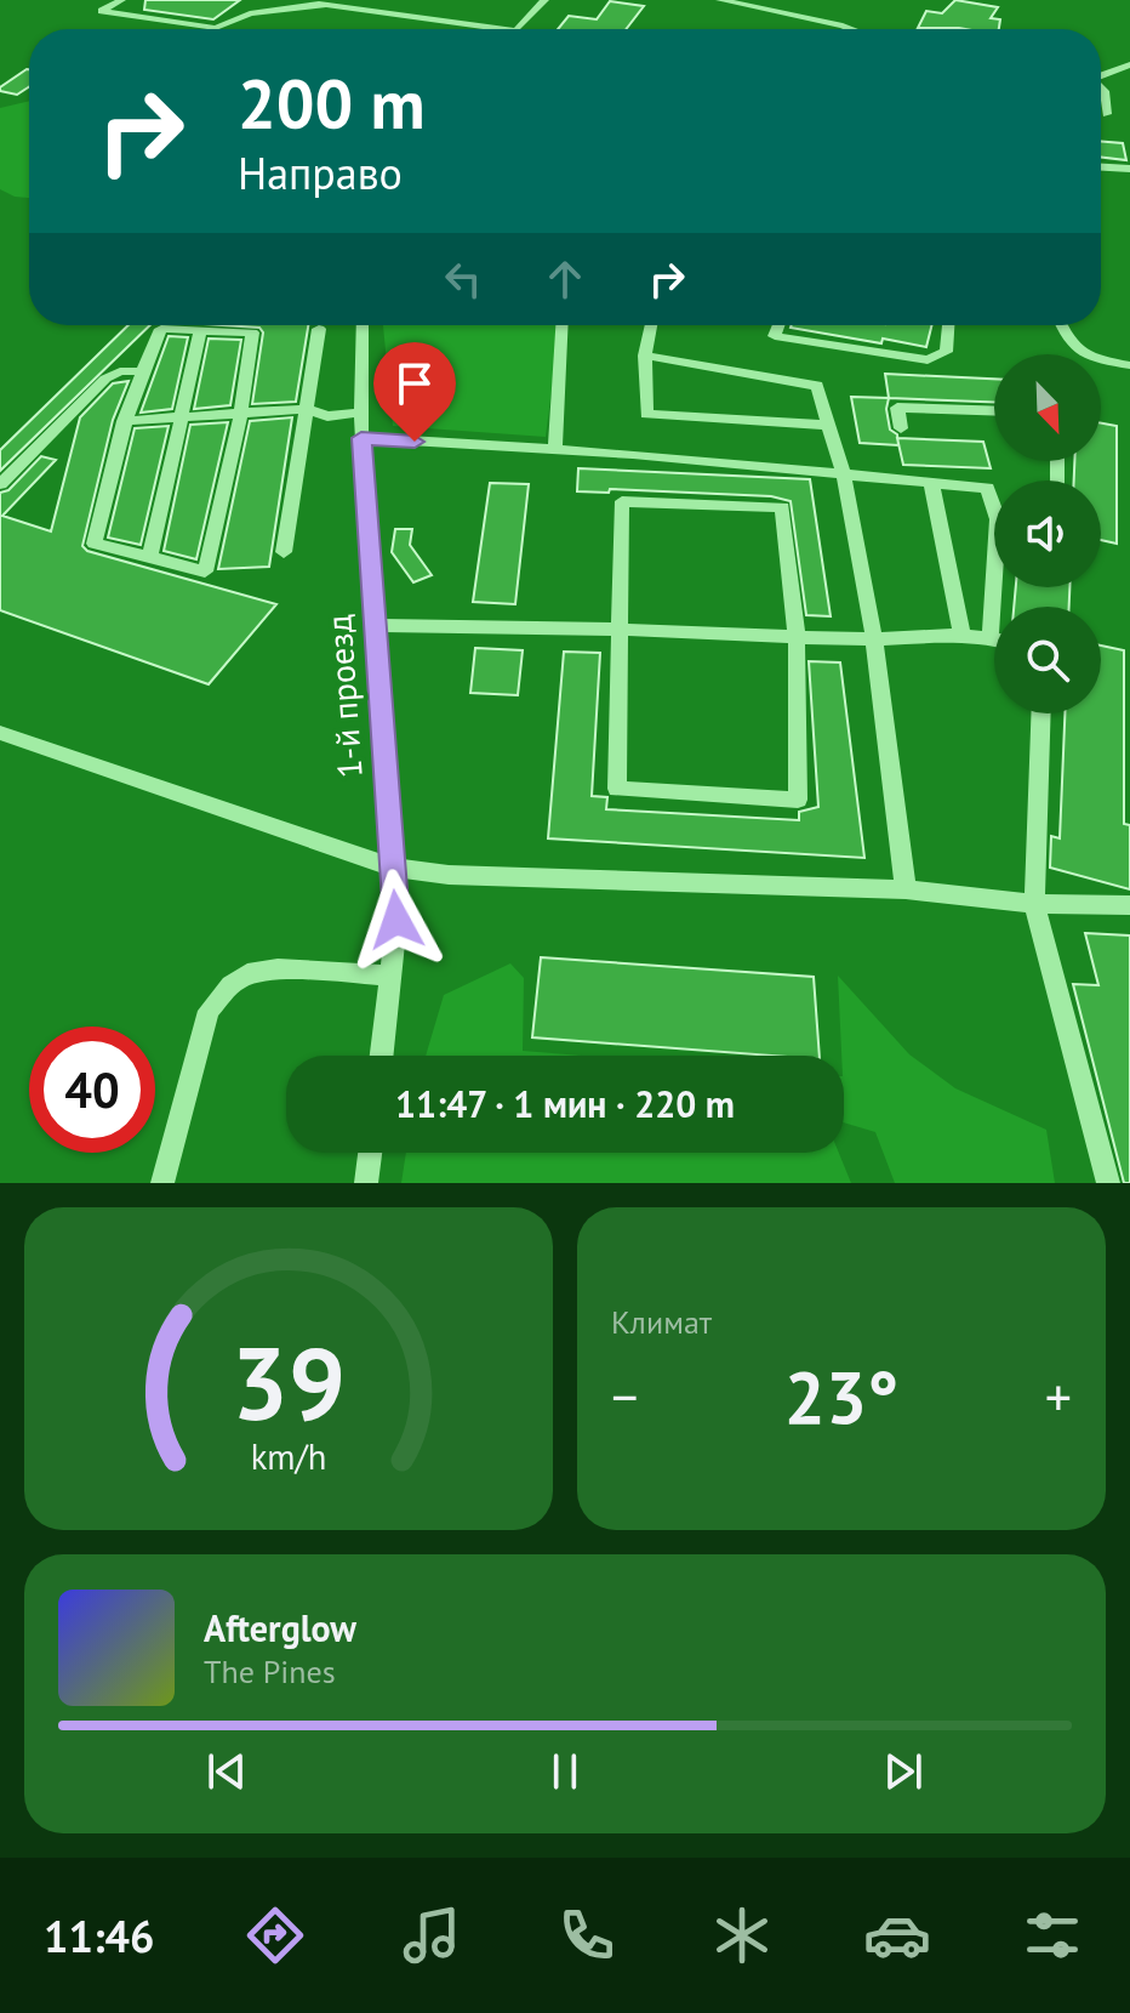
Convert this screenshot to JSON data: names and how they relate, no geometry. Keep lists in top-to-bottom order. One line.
{"streets":{"street":["1-й проезд"]},"north":"bottom right","page":{"turn":["200 m","Направо"],"limit":"40","trip":"11:47 · 1 мин · 220 m","tile":"Климат","heat":["−","23°","+"],"song":["Afterglow","The Pines"],"tabs":"11:46","gauge":["39","km/h"]}}
